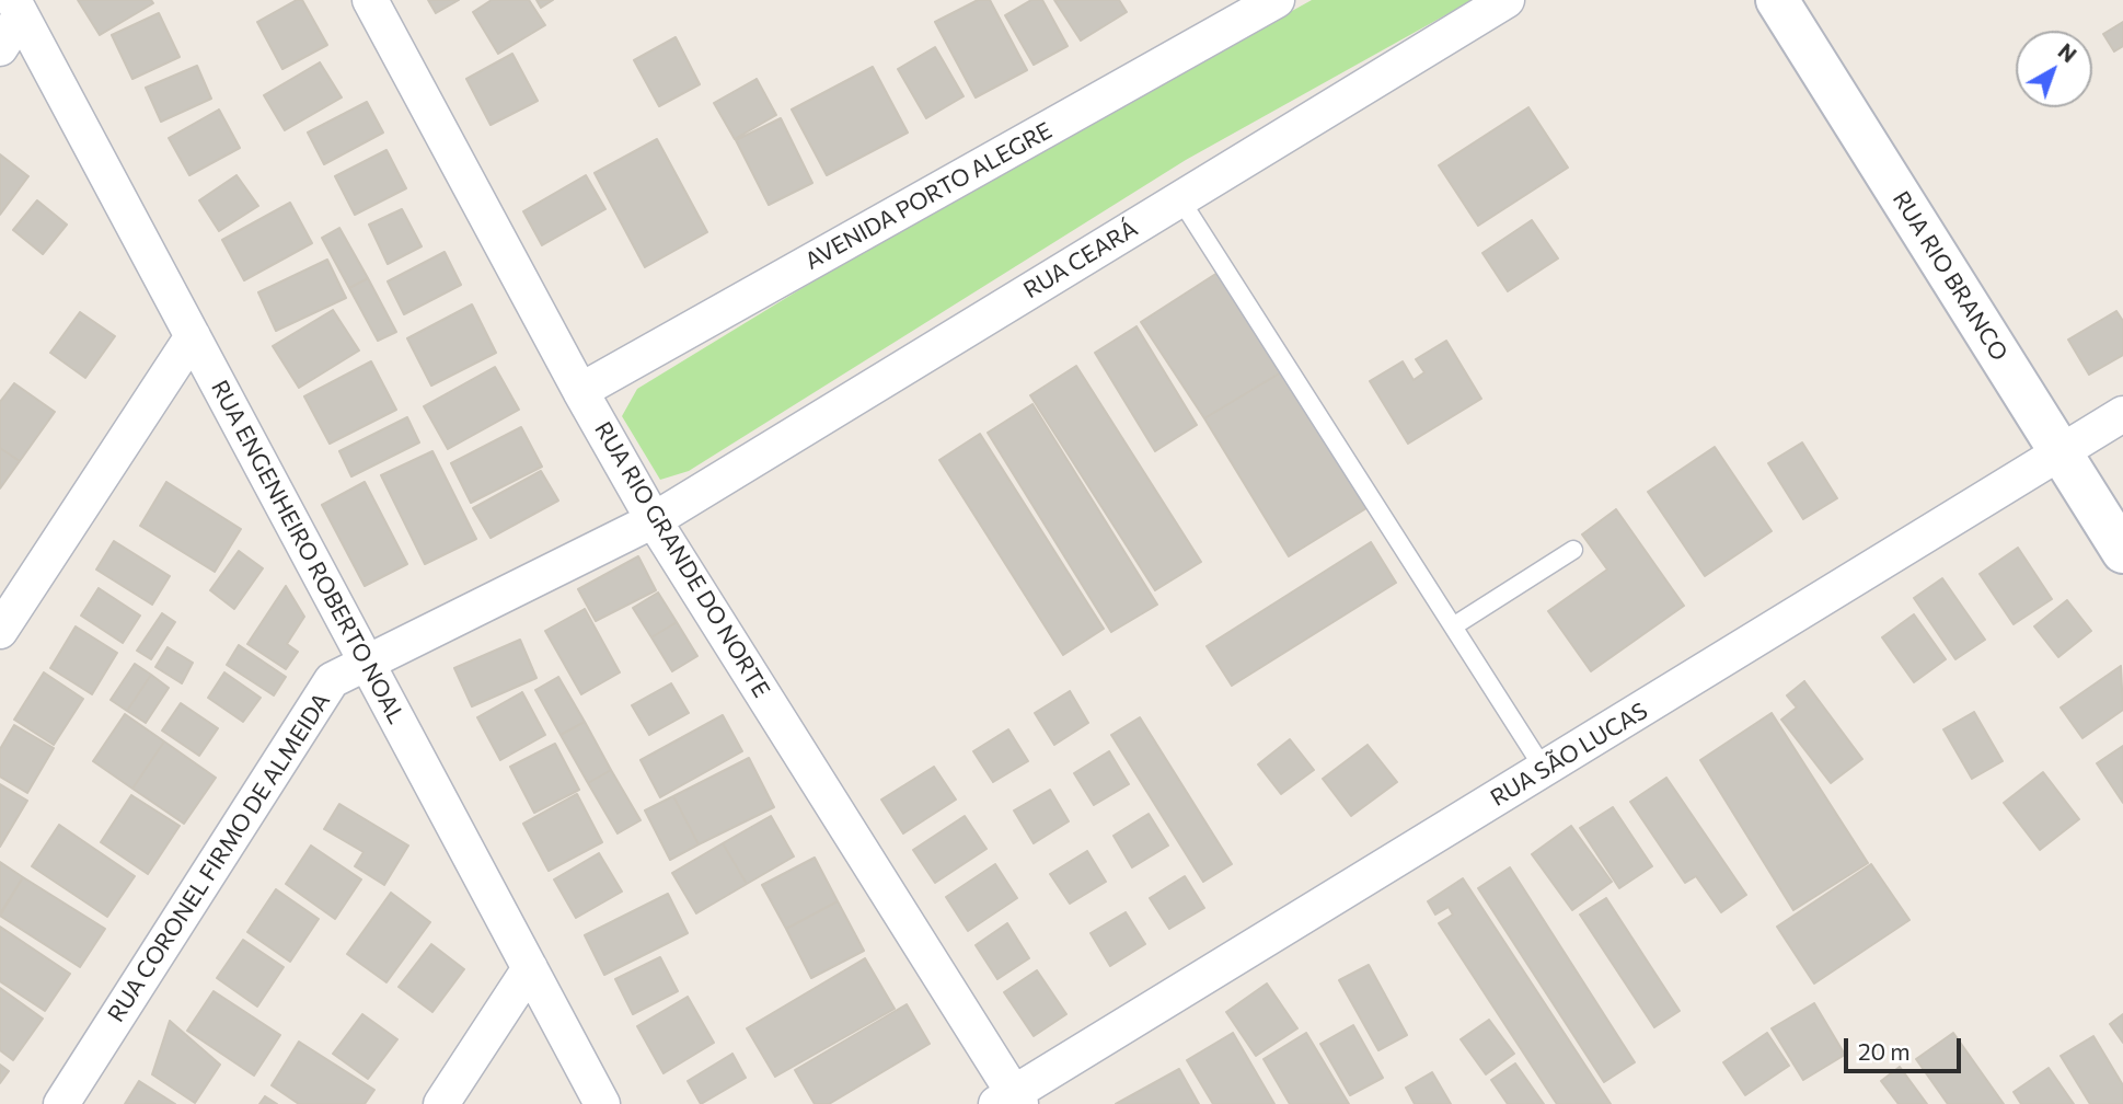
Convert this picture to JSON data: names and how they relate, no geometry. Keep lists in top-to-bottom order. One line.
{"streets":{"street":["AVENIDA PORTO ALEGRE","RUA CEARÁ","RUA RIO BRANCO","RUA ENGENHEIRO ROBERTO NOAL","RUA RIO GRANDE DO NORTE","RUA SÃO LUCAS","RUA CORONEL FIRMO DE ALMEIDA"]},"crossings":[["AVENIDA PORTO ALEGRE","RUA RIO GRANDE DO NORTE"],["RUA CEARÁ","RUA RIO GRANDE DO NORTE"],["RUA CEARÁ","RUA CORONEL FIRMO DE ALMEIDA"],["RUA RIO BRANCO","RUA SÃO LUCAS"],["RUA ENGENHEIRO ROBERTO NOAL","RUA CORONEL FIRMO DE ALMEIDA"],["RUA RIO GRANDE DO NORTE","RUA SÃO LUCAS"],["RUA RIO GRANDE DO NORTE","RUA CORONEL FIRMO DE ALMEIDA"]],"scale_bar":"20 m","north":"top right"}
